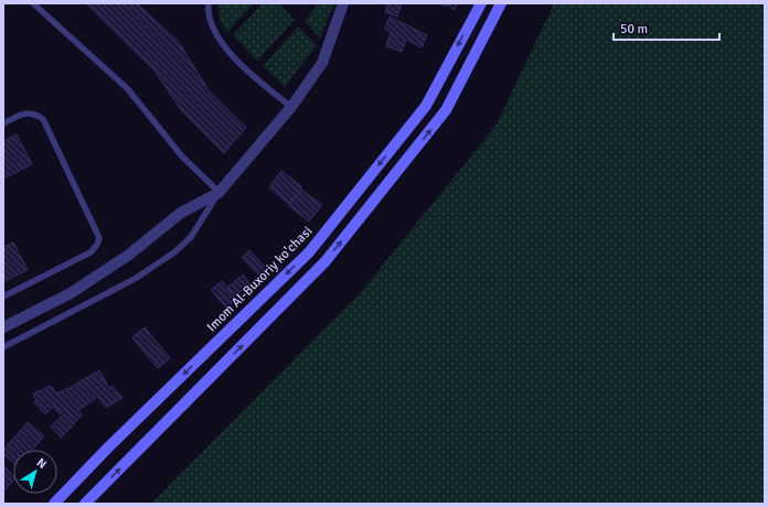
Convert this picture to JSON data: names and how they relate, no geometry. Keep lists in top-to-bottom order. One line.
{"streets":{"main road":["Imom Al-Buxoriy ko'chasi"]},"scale_bar":"50 m","north":"top right"}
